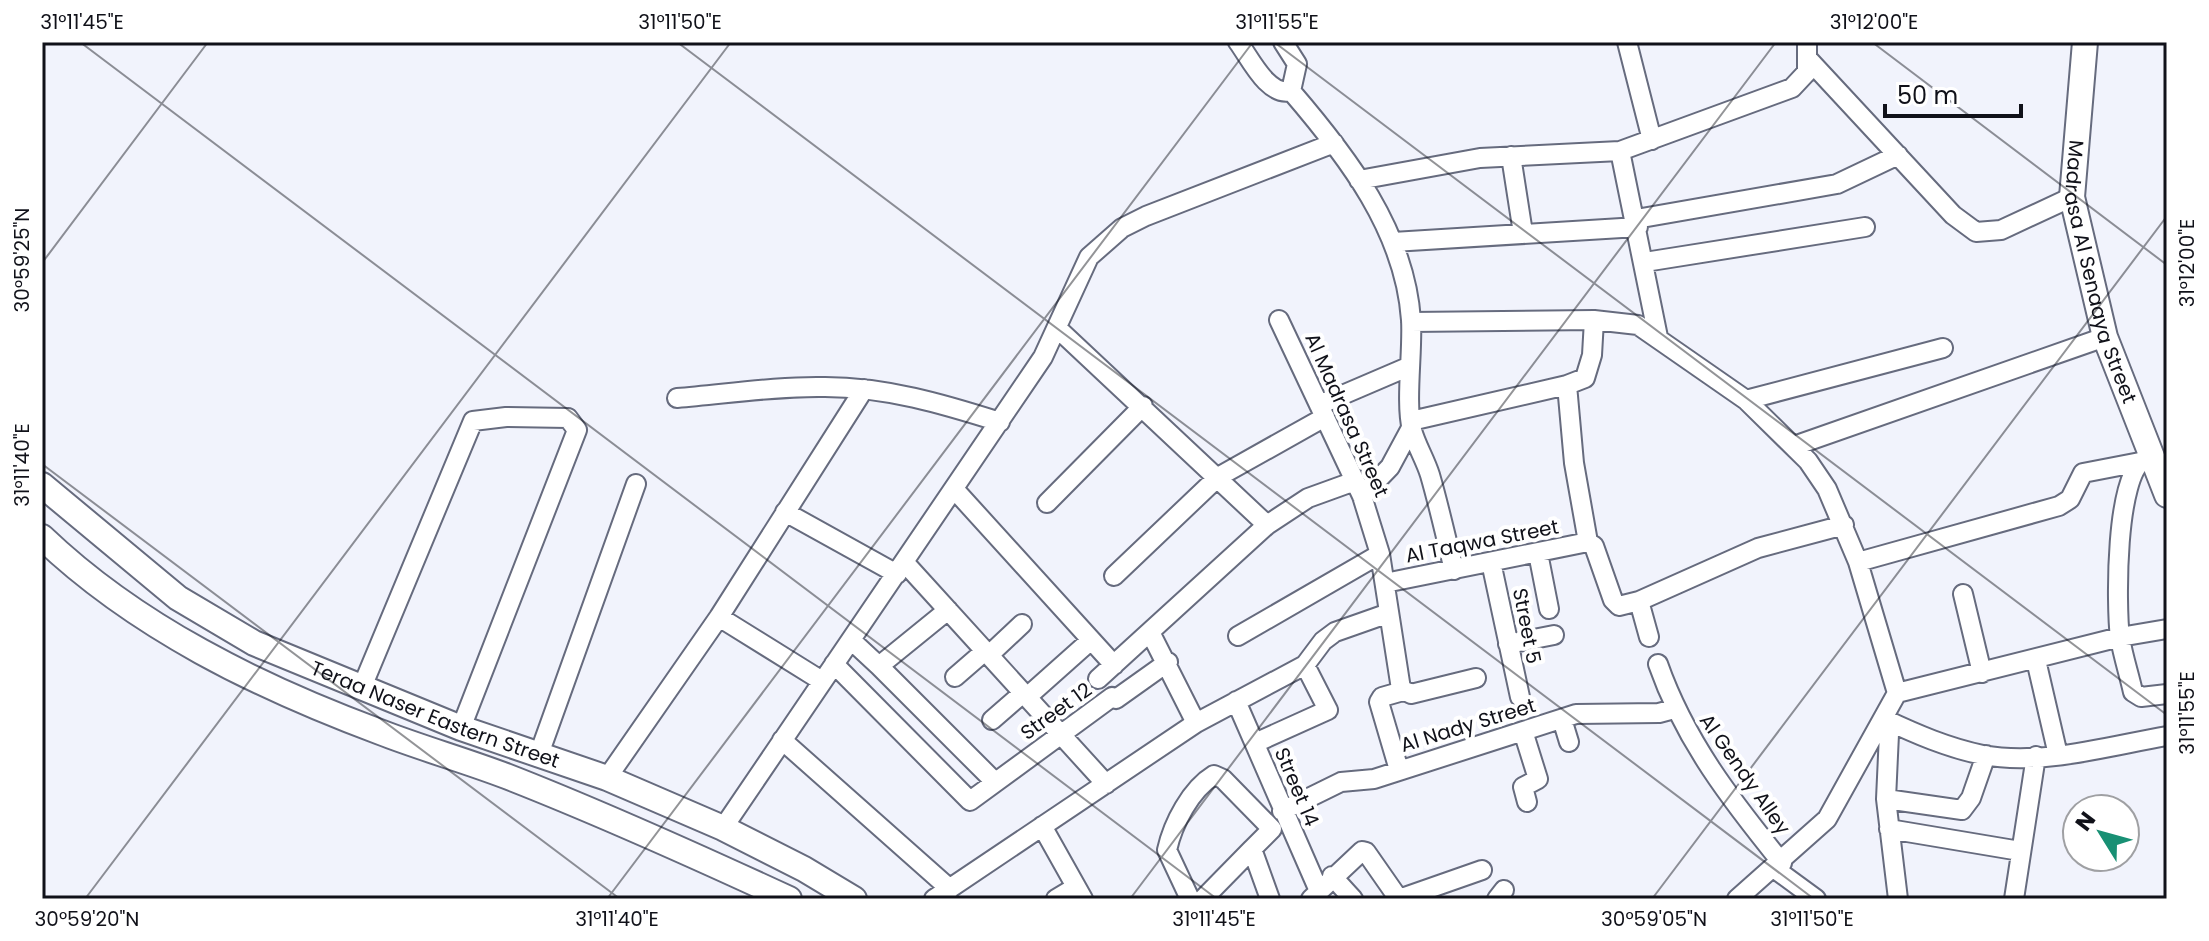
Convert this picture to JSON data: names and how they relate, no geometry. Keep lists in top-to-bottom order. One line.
{"streets":{"street":["Madrasa Al Senaaya Street","Al Madrasa Street","Al Taqwa Street","Street 5","Street 12","Teraa Naser Eastern Street","Al Nady Street","Al Gendy Alley","Street 14"]},"crossings":[["Al Madrasa Street","Al Taqwa Street"],["Al Taqwa Street","Street 5"],["Al Nady Street","Al Gendy Alley"],["Al Nady Street","Street 14"]],"scale_bar":"50 m","north":"top left","coordinates":["31°11'45\"E","31°11'50\"E","31°11'55\"E","31°12'00\"E","30°59'25\"N","31°11'40\"E","30°59'20\"N","30°59'05\"N"]}
